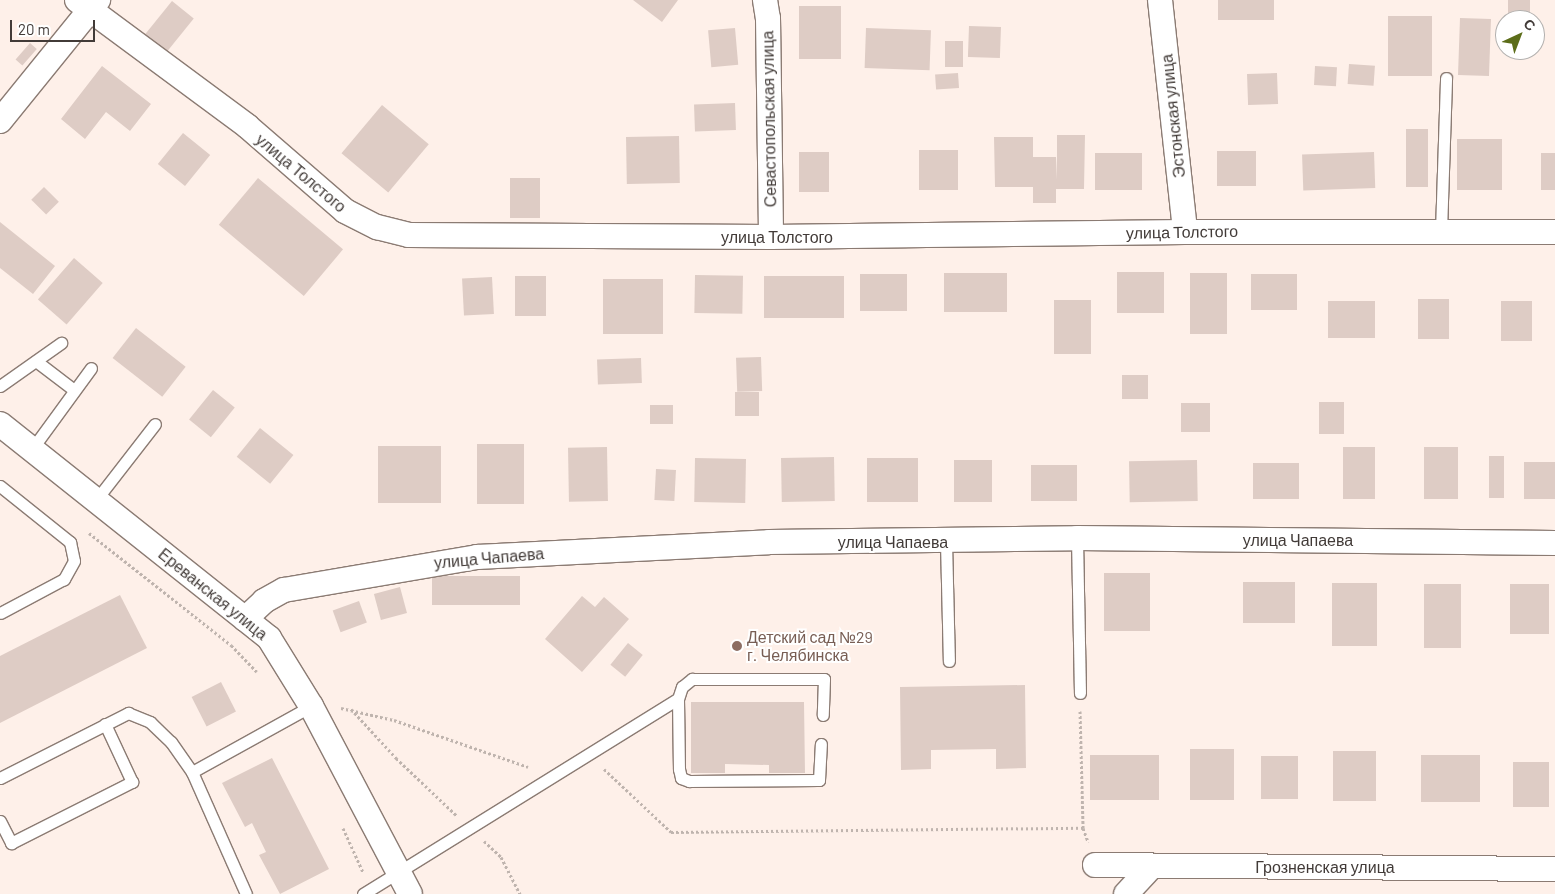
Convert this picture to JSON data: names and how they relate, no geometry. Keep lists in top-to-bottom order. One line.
{"streets":{"street":["Эстонская улица","Севастопольская улица","улица Толстого","улица Чапаева","Ереванская улица","Грозненская улица"]},"crossings":[["Эстонская улица","улица Толстого"],["Севастопольская улица","улица Толстого"],["улица Чапаева","Ереванская улица"]],"places":["Детский сад №29 г. Челябинска"],"scale_bar":"20 m","north":"top right"}
